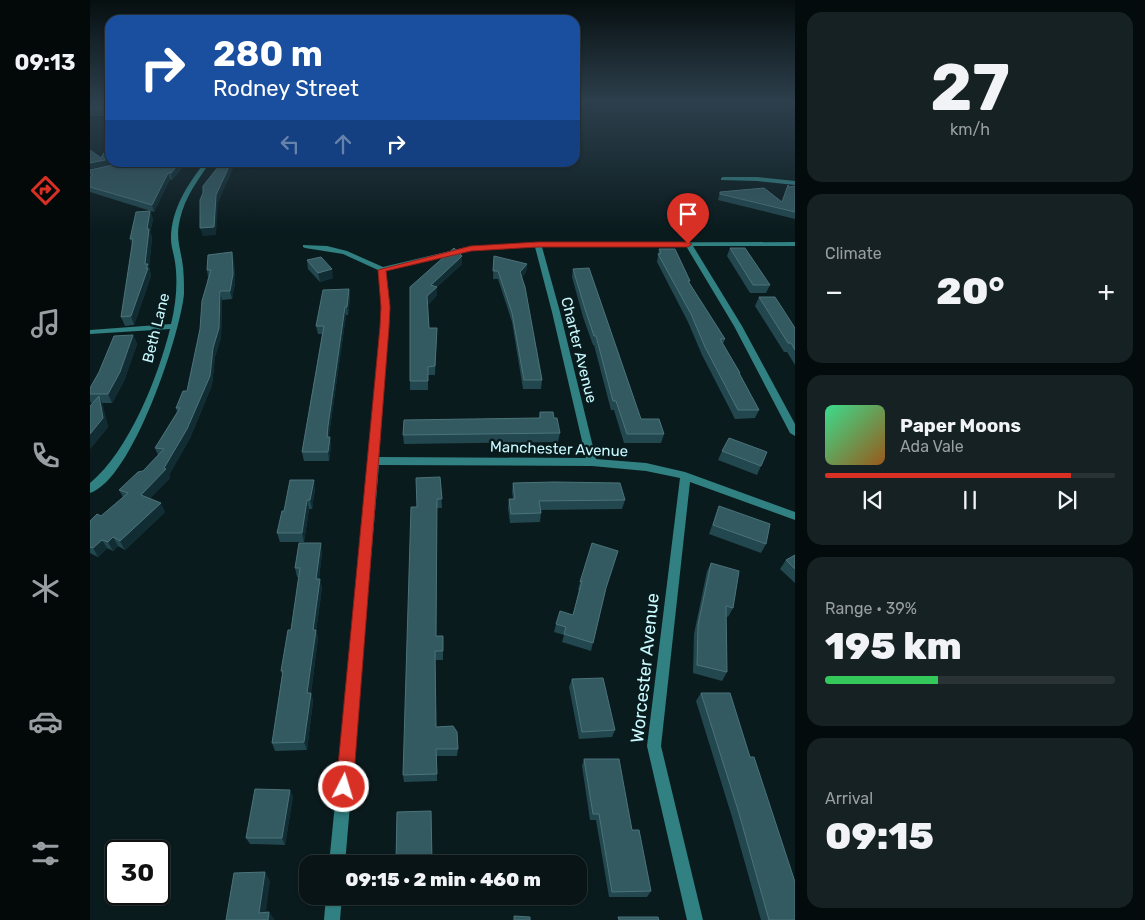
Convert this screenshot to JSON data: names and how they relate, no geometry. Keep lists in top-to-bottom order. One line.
{"streets":{"street":["Beth Lane","Charter Avenue","Manchester Avenue","Worcester Avenue"]},"crossings":[["Charter Avenue","Manchester Avenue"],["Manchester Avenue","Worcester Avenue"]],"page":{"tabs":"09:13","tile":[["27","km/h"],"Climate",["Range · 39%","195 km"],["Arrival","09:15"]],"turn":["280 m","Rodney Street"],"heat":["−","20°","+"],"song":["Paper Moons","Ada Vale"],"limit":"30","trip":"09:15 · 2 min · 460 m"}}
